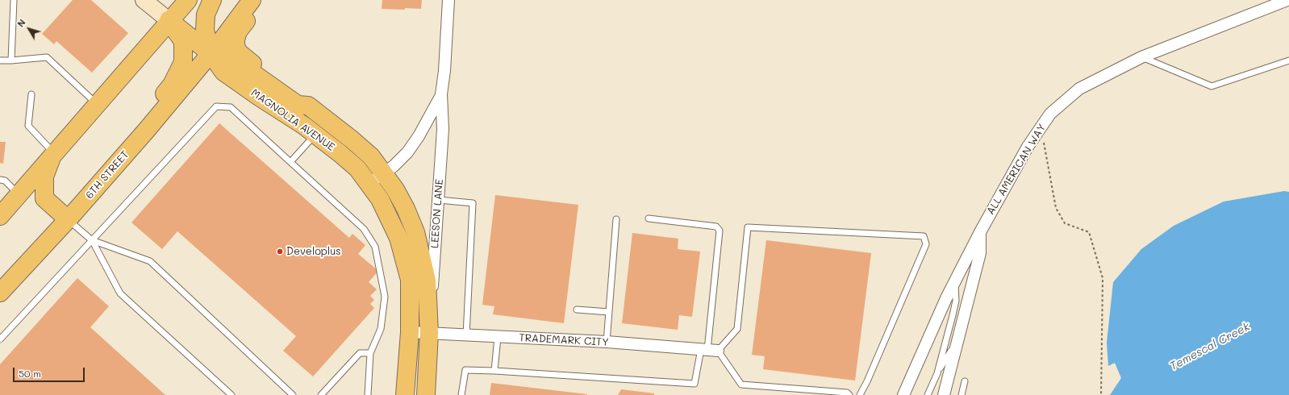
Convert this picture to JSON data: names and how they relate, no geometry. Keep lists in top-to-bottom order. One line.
{"streets":{"main road":["MAGNOLIA AVENUE","6TH STREET"],"street":["ALL AMERICAN WAY","LEESON LANE","TRADEMARK CITY"]},"crossings":[["MAGNOLIA AVENUE","6TH STREET"],["MAGNOLIA AVENUE","LEESON LANE"],["MAGNOLIA AVENUE","TRADEMARK CITY"],["LEESON LANE","TRADEMARK CITY"]],"water":["Temescal Creek"],"places":["Developlus"],"scale_bar":"50 m","north":"top left"}
